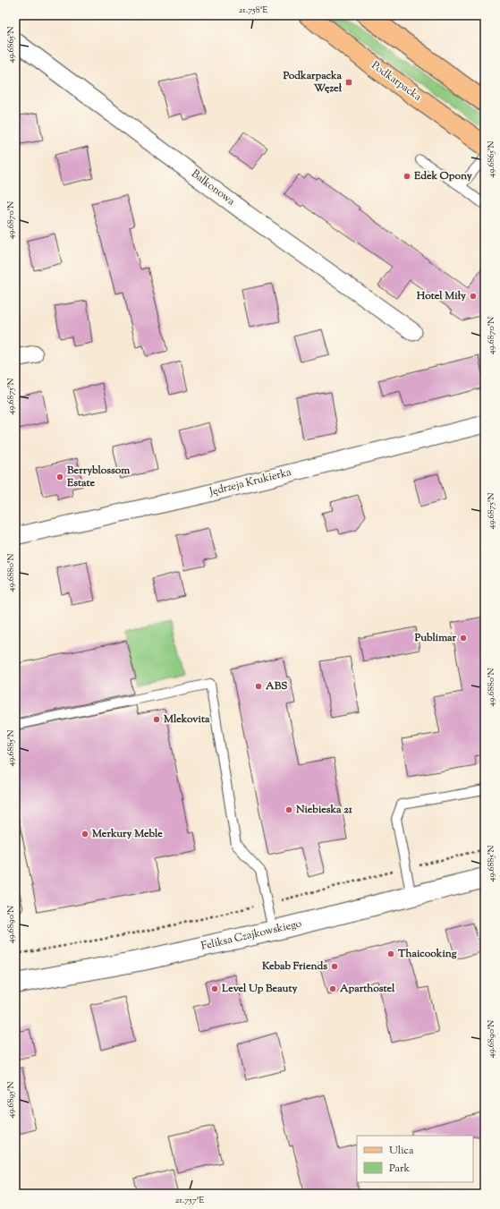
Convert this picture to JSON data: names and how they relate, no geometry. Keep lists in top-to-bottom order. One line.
{"streets":{"main road":["Podkarpacka"],"street":["Balkonowa","Jędrzeja Krukierka","Feliksa Czajkowskiego"]},"places":{"transit":["Podkarpacka Węzeł"],"other":["Edek Opony","Hotel Miły","Berryblossom Estate","Publimar","ABS","Mlekovita","Niebieska 21","Merkury Meble","Thaicooking","Kebab Friends","Level Up Beauty","Aparthostel"]},"legend":["Ulica","Park"],"coordinates":["21.758°E","49.6865°N","49.6870°N","49.6875°N","49.6880°N","49.6885°N","49.6890°N","49.6895°N","21.757°E"]}
